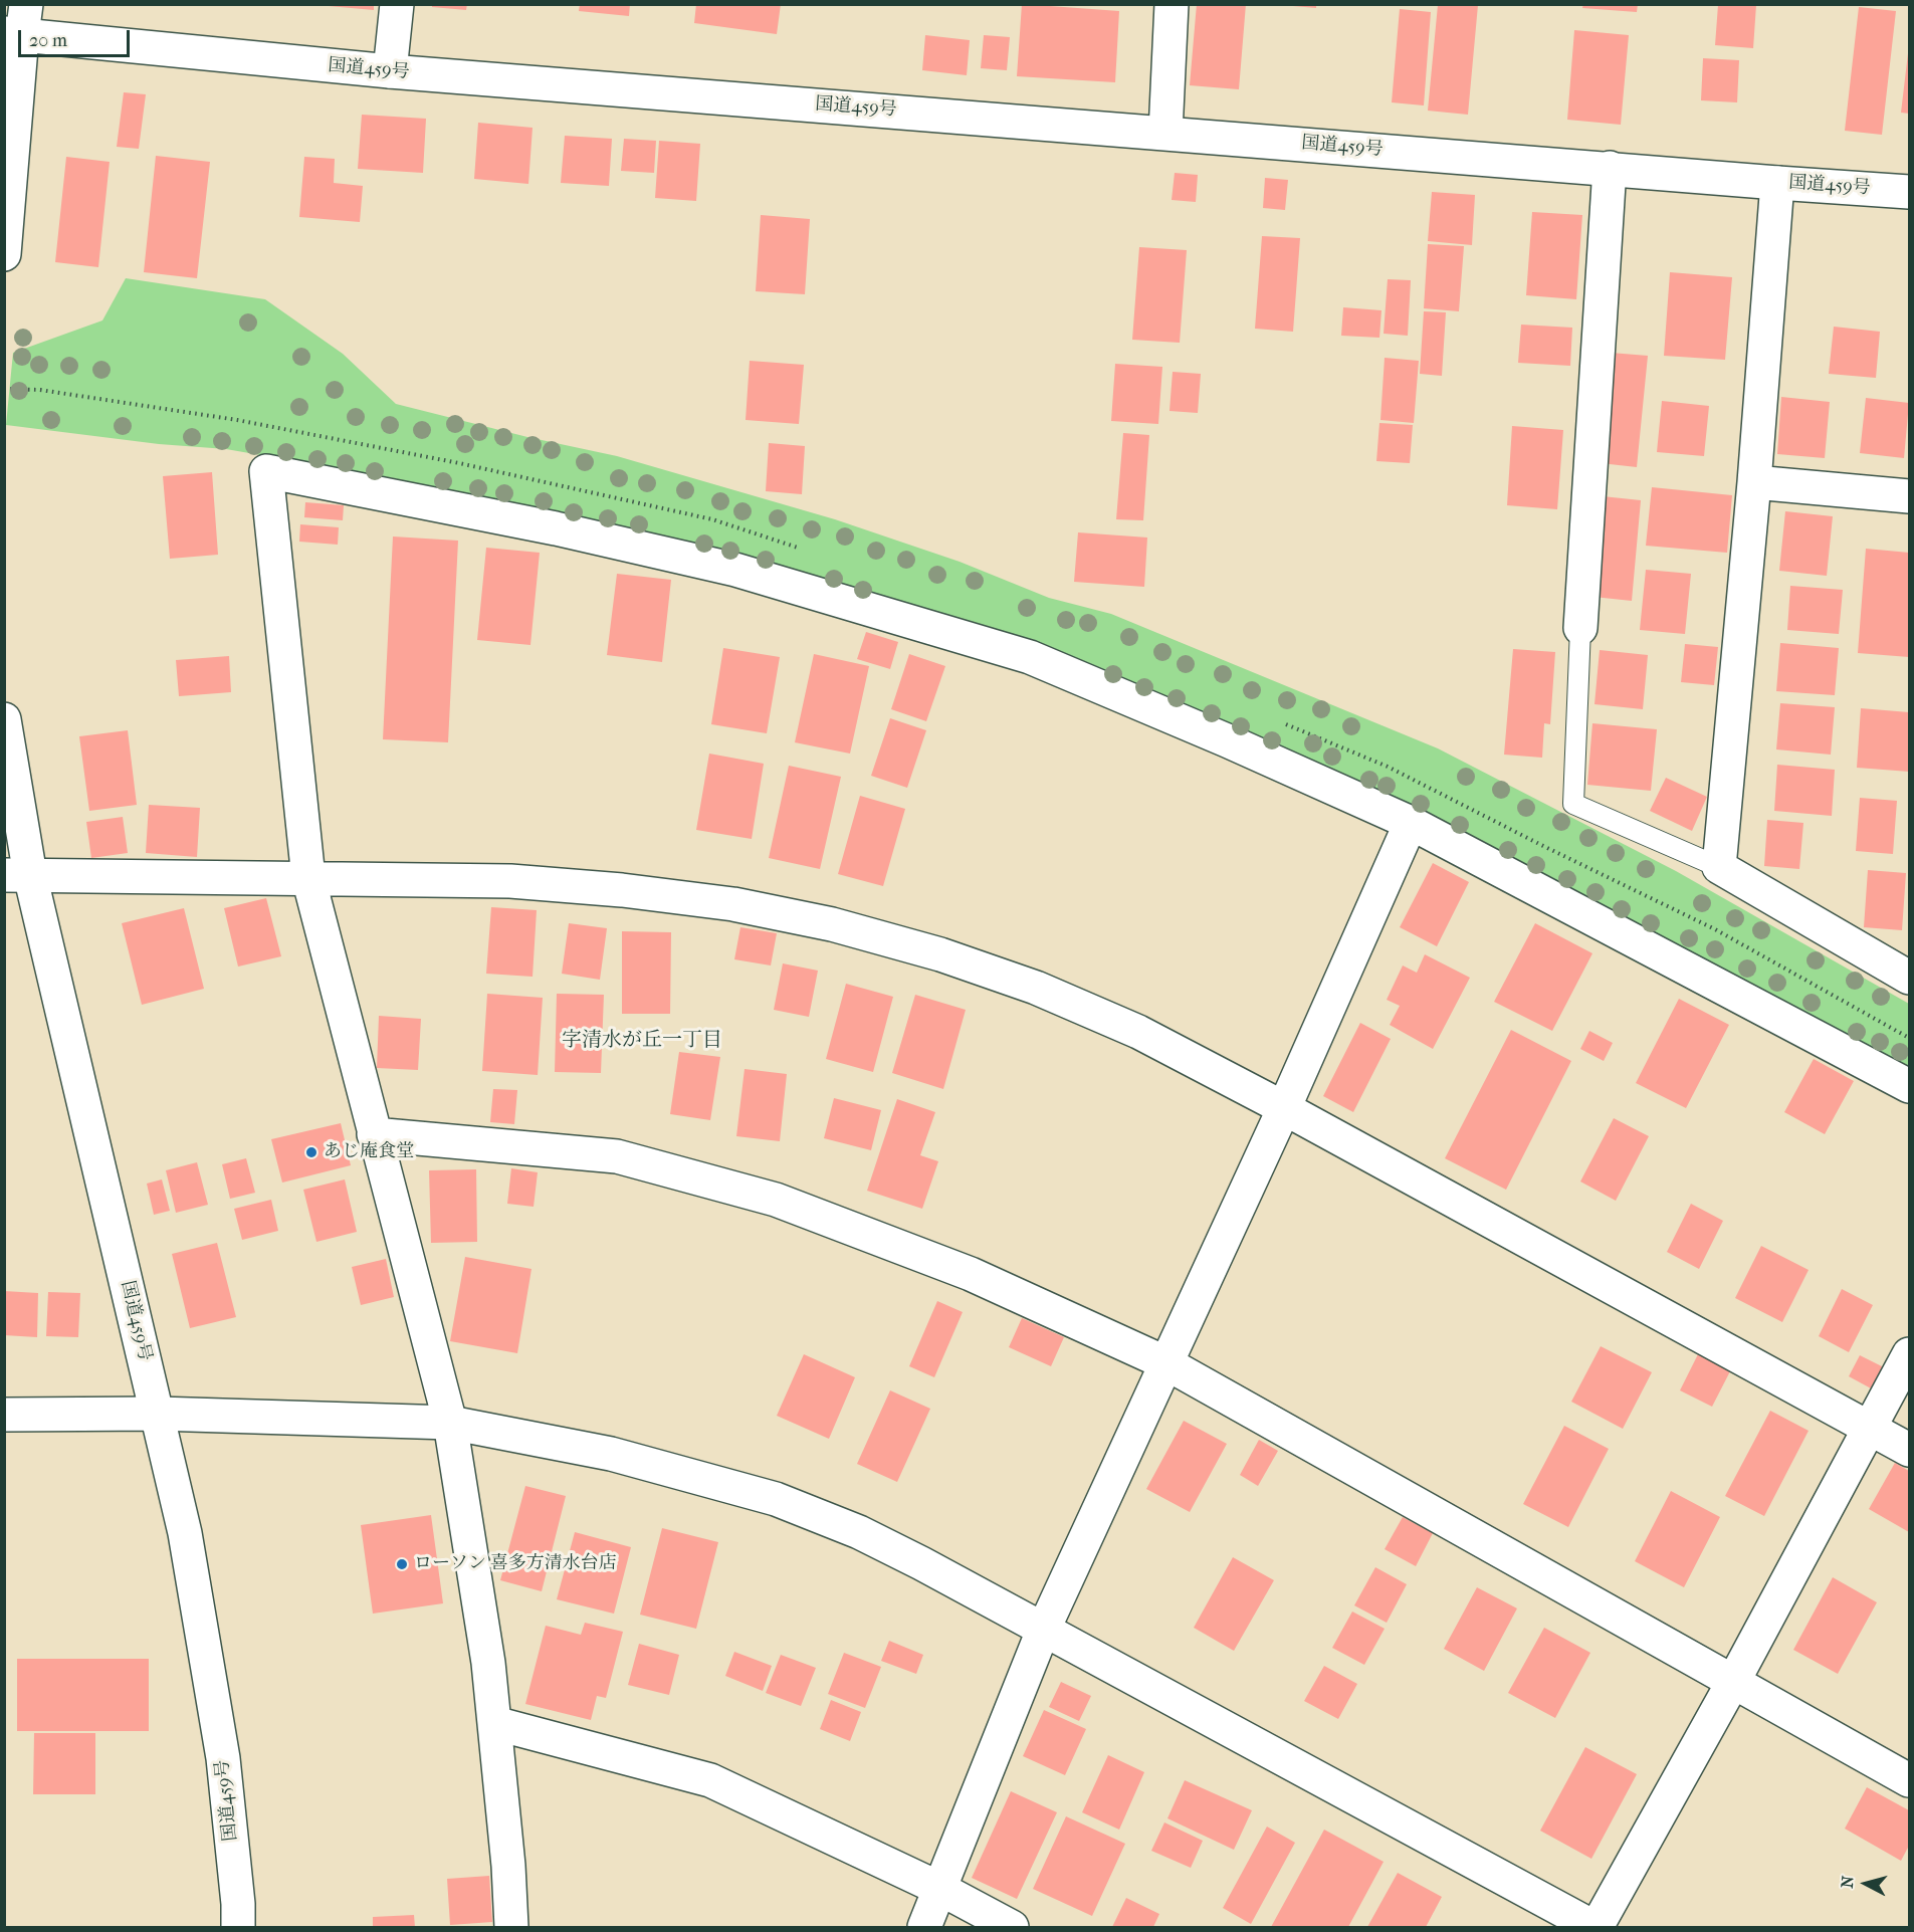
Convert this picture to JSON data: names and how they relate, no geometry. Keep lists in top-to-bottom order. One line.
{"streets":{"main road":["国道459号"]},"districts":["字清水が丘一丁目"],"places":["あじ庵食堂","ローソン 喜多方清水台店"],"scale_bar":"20 m","north":"left"}
